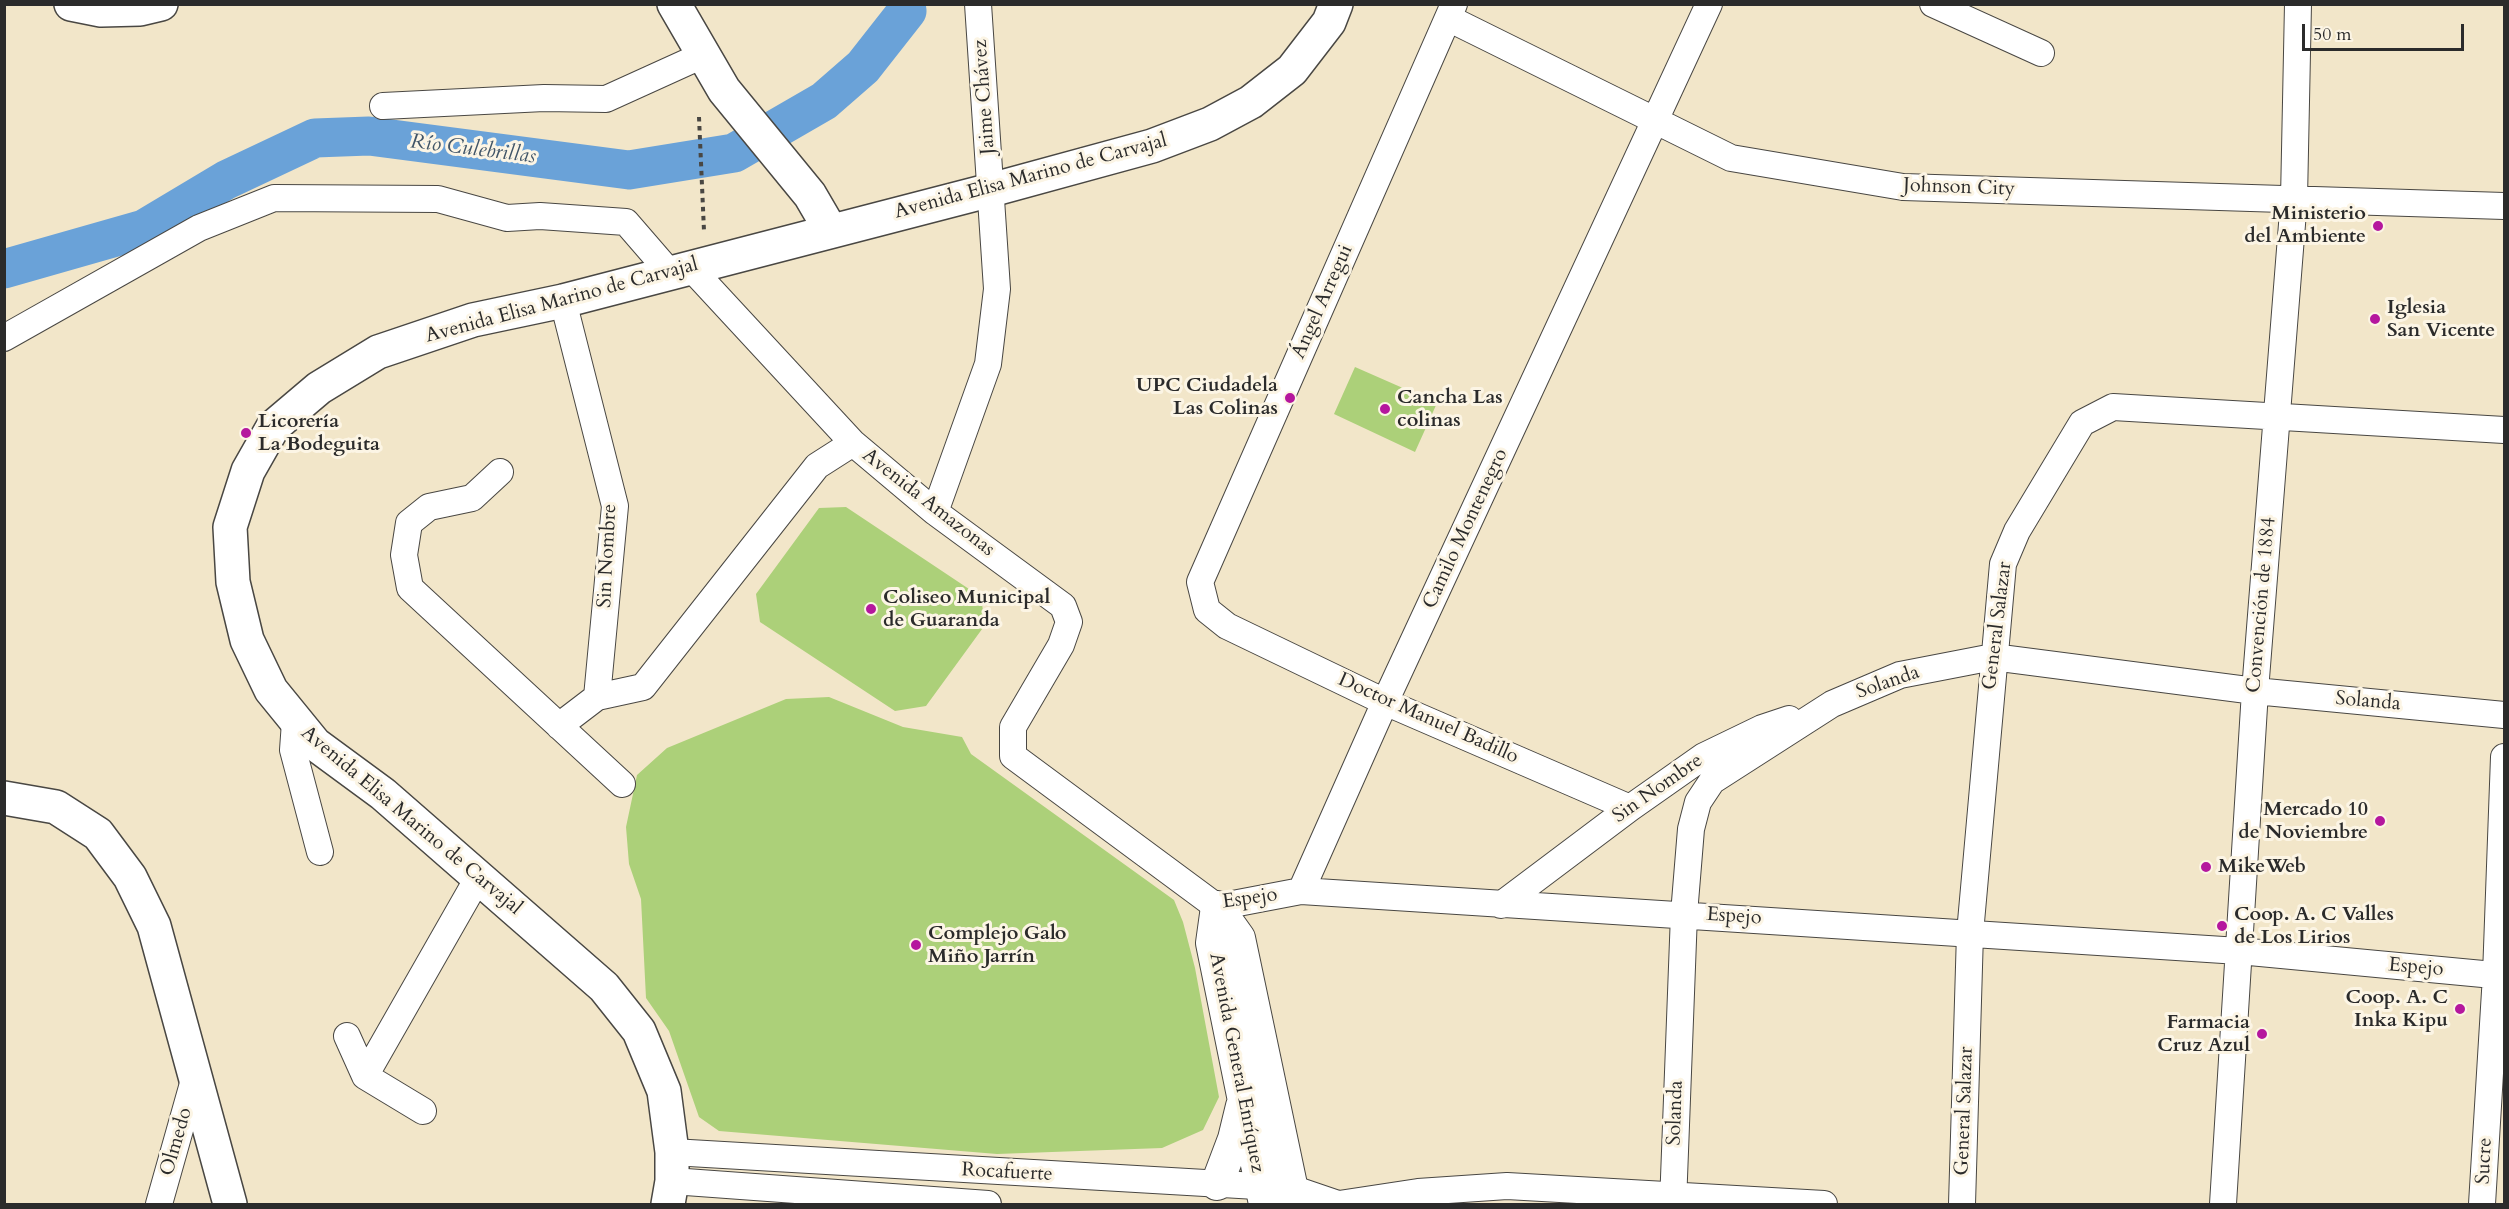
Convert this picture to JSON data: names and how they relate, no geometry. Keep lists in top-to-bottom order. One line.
{"streets":{"main road":["Avenida Elisa Marino de Carvajal"],"street":["Jaime Chávez","Johnson City","Ángel Arregui","Avenida Amazonas","Camilo Montenegro","Sin Nombre","Convención de 1884","General Salazar","Solanda","Doctor Manuel Badillo","Espejo","Avenida General Enríquez","Olmedo","Sucre","Rocafuerte"]},"crossings":[["Jaime Chávez","Avenida Elisa Marino de Carvajal"],["Jaime Chávez","Avenida Amazonas"],["Avenida Elisa Marino de Carvajal","Avenida Amazonas"],["Avenida Elisa Marino de Carvajal","Sin Nombre"],["Avenida Elisa Marino de Carvajal","Rocafuerte"],["Johnson City","Ángel Arregui"],["Johnson City","Camilo Montenegro"],["Johnson City","Convención de 1884"],["Ángel Arregui","Doctor Manuel Badillo"],["Avenida Amazonas","Espejo"],["Camilo Montenegro","Doctor Manuel Badillo"],["Camilo Montenegro","Espejo"],["Sin Nombre","Solanda"],["Sin Nombre","Doctor Manuel Badillo"],["Sin Nombre","Espejo"],["Convención de 1884","General Salazar"],["Convención de 1884","Solanda"],["Convención de 1884","Espejo"],["General Salazar","Solanda"],["General Salazar","Espejo"],["Solanda","Espejo"],["Solanda","Rocafuerte"],["Espejo","Avenida General Enríquez"],["Espejo","Sucre"],["Avenida General Enríquez","Rocafuerte"]],"water":["Río Culebrillas"],"places":["Ministerio del Ambiente","Iglesia San Vicente","UPC Ciudadela Las Colinas","Cancha Las colinas","Licorería La Bodeguita","Coliseo Municipal de Guaranda","Mercado 10 de Noviembre","MikeWeb","Coop. A. C Valles de Los Lirios","Complejo Galo Miño Jarrín","Coop. A. C Inka Kipu","Farmacia Cruz Azul"],"scale_bar":"50 m"}
